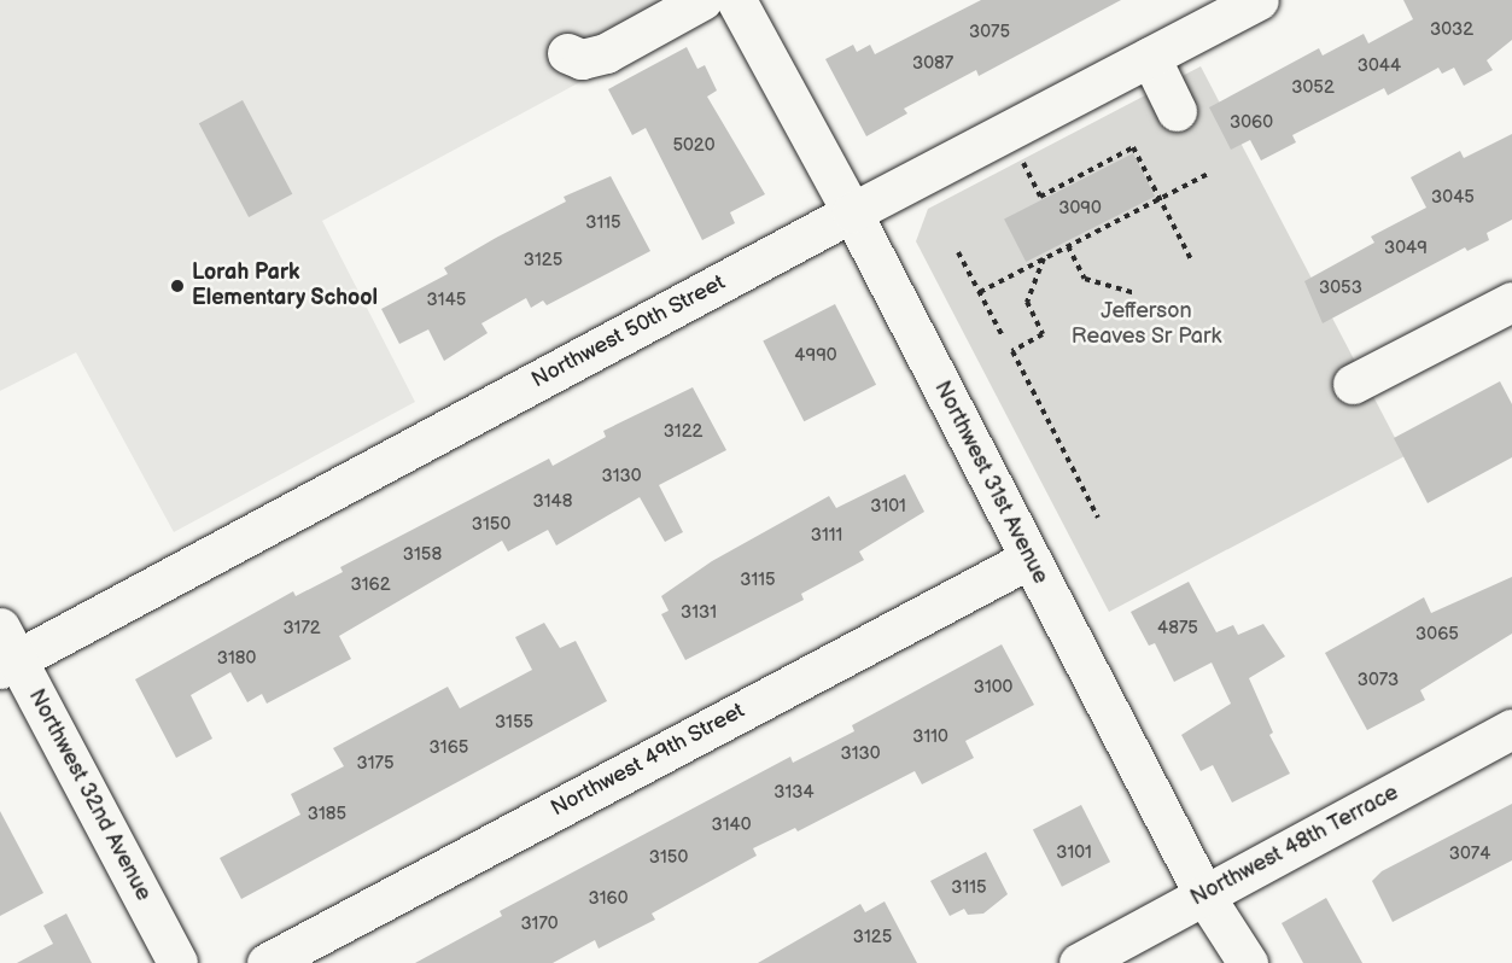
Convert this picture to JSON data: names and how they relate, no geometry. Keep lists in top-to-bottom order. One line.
{"streets":{"street":["Northwest 50th Street","Northwest 31st Avenue","Northwest 49th Street","Northwest 32nd Avenue","Northwest 48th Terrace"]},"crossings":[["Northwest 50th Street","Northwest 31st Avenue"],["Northwest 50th Street","Northwest 32nd Avenue"],["Northwest 31st Avenue","Northwest 49th Street"],["Northwest 31st Avenue","Northwest 48th Terrace"]],"parks":["Jefferson Reaves Sr Park"],"places":["Lorah Park Elementary School"],"house_numbers":["3032","3075","3087","3044","3052","3060","5020","3045","3090","3115","3049","3125","3053","3145","4990","3122","3130","3148","3101","3150","3111","3158","3115","3162","3131","3172","4875","3065","3180","3073","3100","3155","3110","3165","3130","3175","3134","3185","3140","3101","3074","3150","3115","3160","3170","3125"]}
